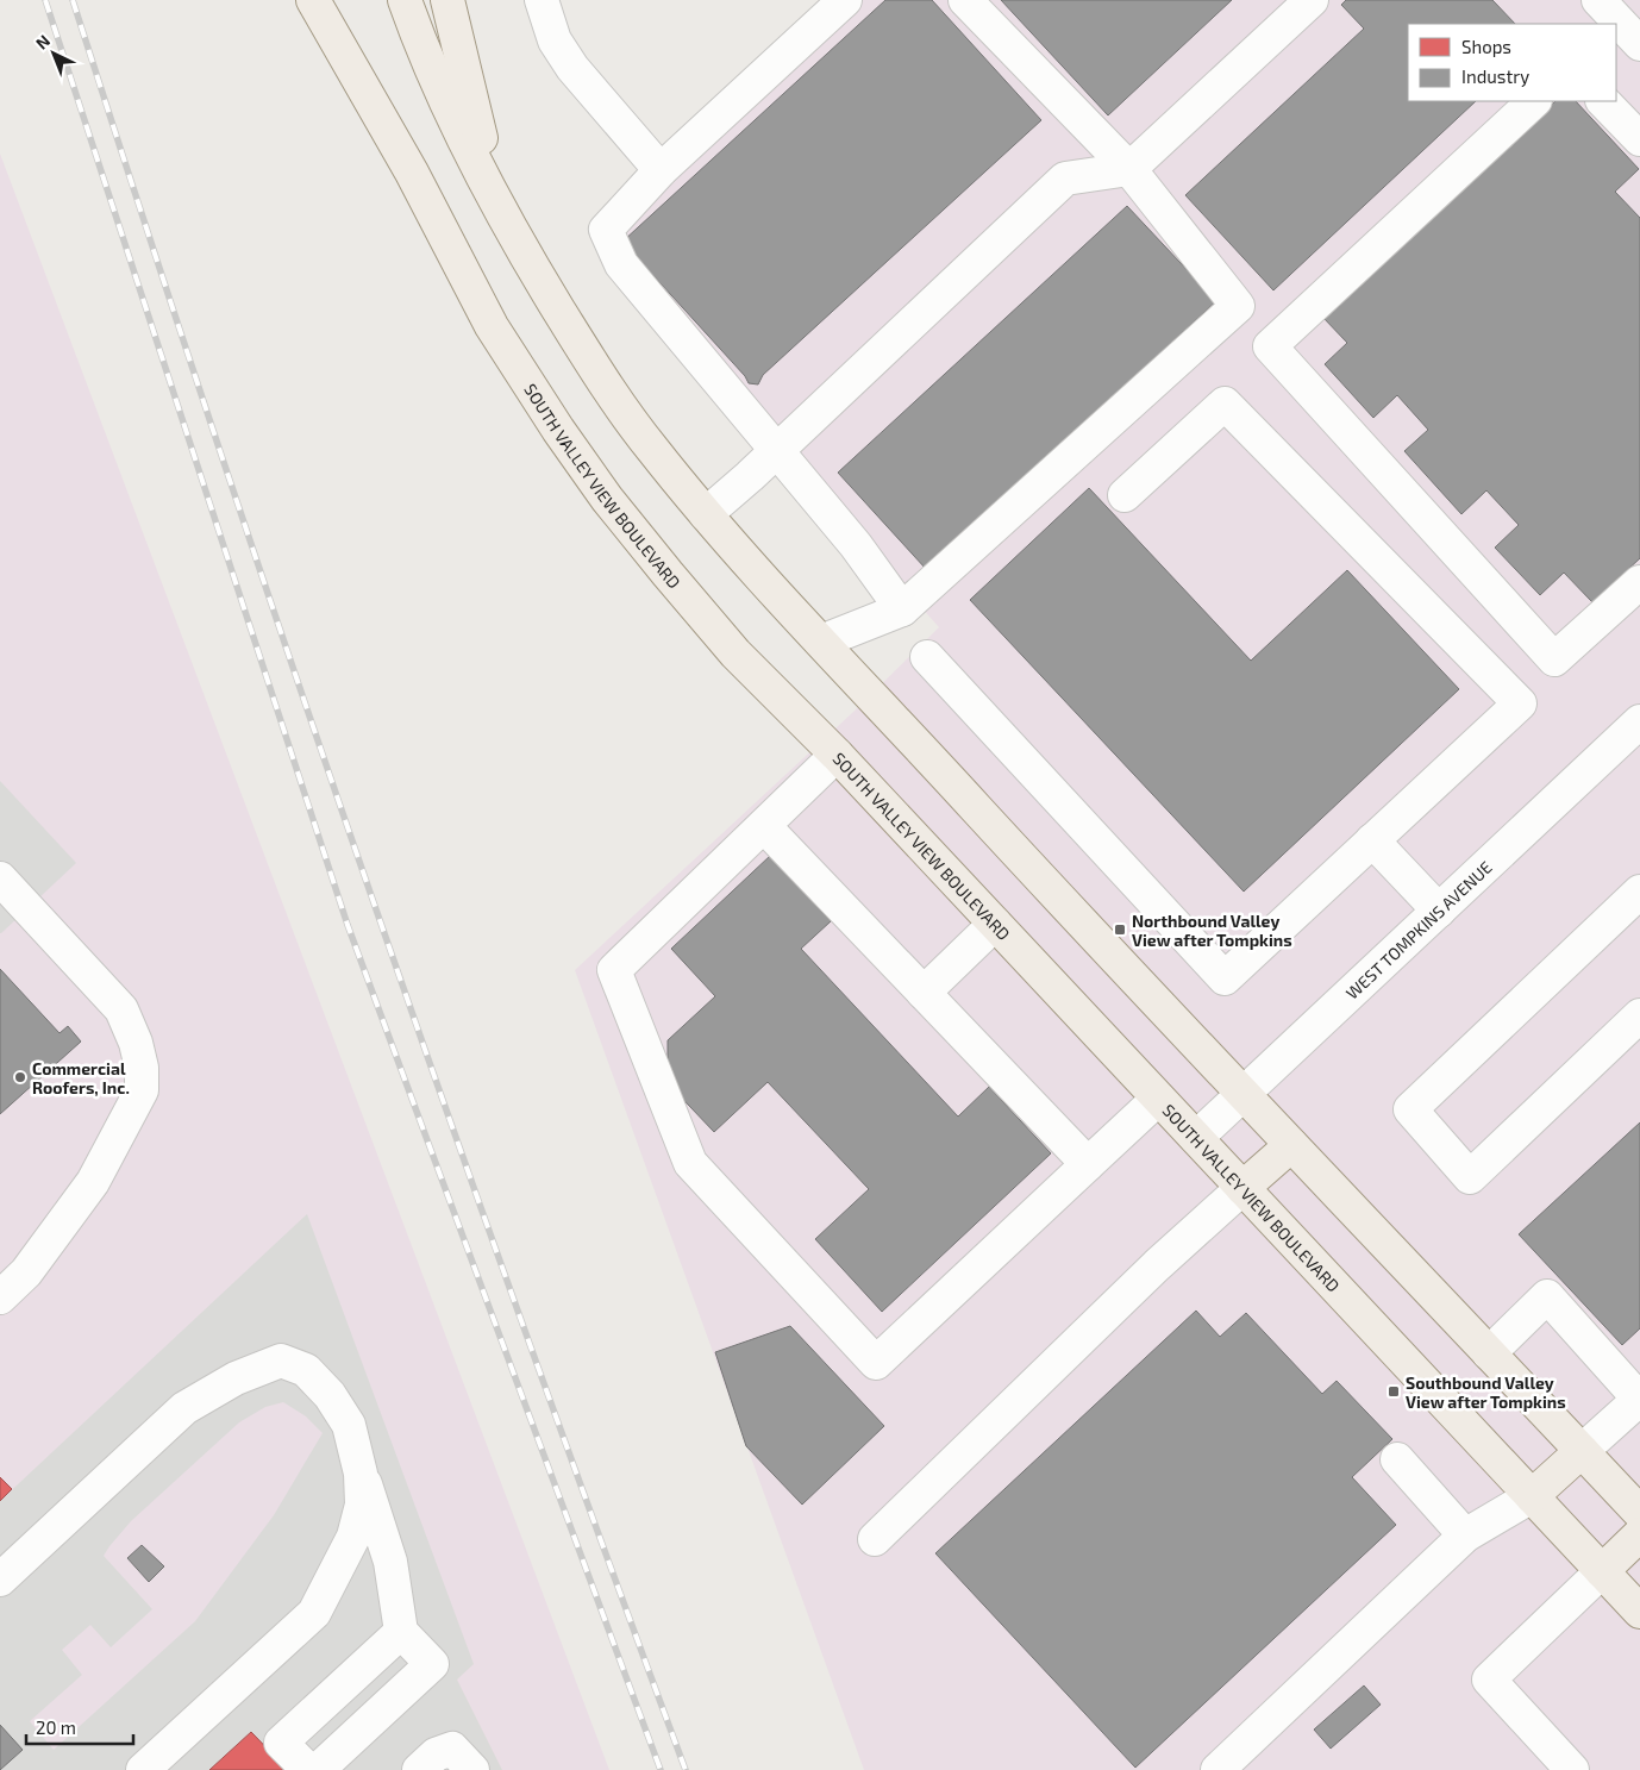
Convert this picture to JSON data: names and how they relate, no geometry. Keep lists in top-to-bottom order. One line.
{"streets":{"main road":["SOUTH VALLEY VIEW BOULEVARD"],"street":["WEST TOMPKINS AVENUE"]},"crossings":[["SOUTH VALLEY VIEW BOULEVARD","WEST TOMPKINS AVENUE"]],"places":{"transit":["Northbound Valley View after Tompkins","Southbound Valley View after Tompkins"],"other":["Commercial Roofers, Inc."]},"legend":["Shops","Industry"],"scale_bar":"20 m","north":"top left"}
